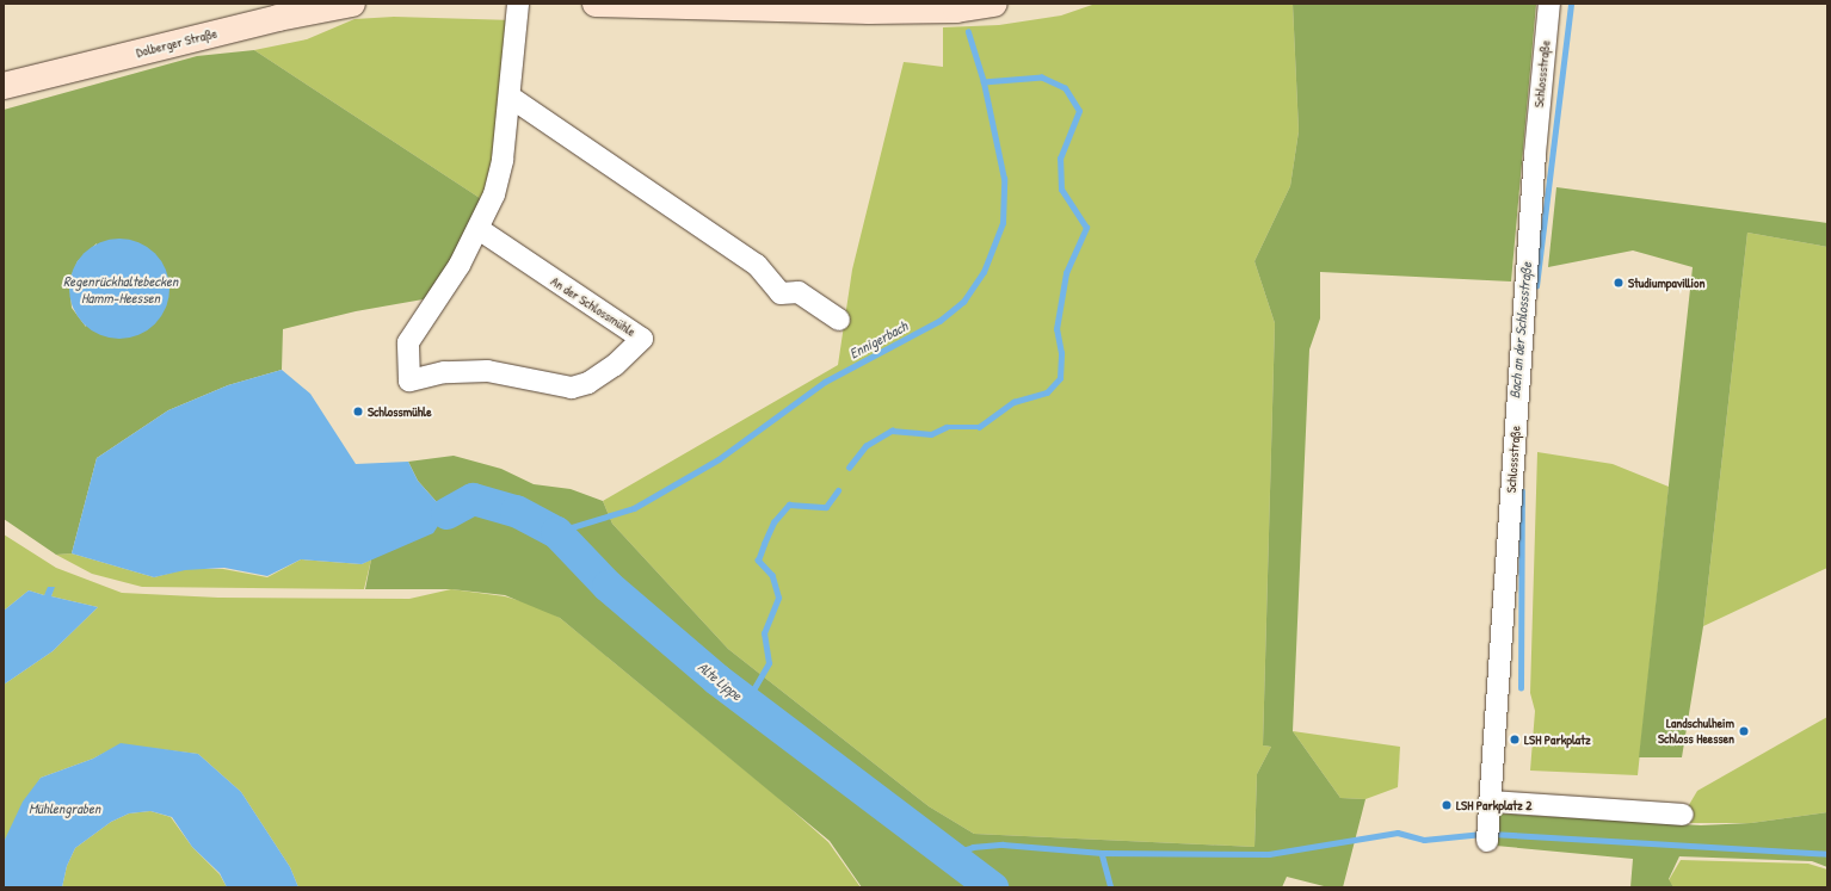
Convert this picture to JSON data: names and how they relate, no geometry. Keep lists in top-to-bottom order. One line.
{"streets":{"main road":["Dolberger Straße"],"street":["Schlossstraße","An der Schlossmühle"]},"water":["Regenrückhaltebecken Hamm-Heessen","Bach an der Schlossstraße","Ennigerbach","Alte Lippe","Mühlengraben"],"places":["Studiumpavillion","Schlossmühle","Landschulheim Schloss Heessen","LSH Parkplatz","LSH Parkplatz 2"]}
